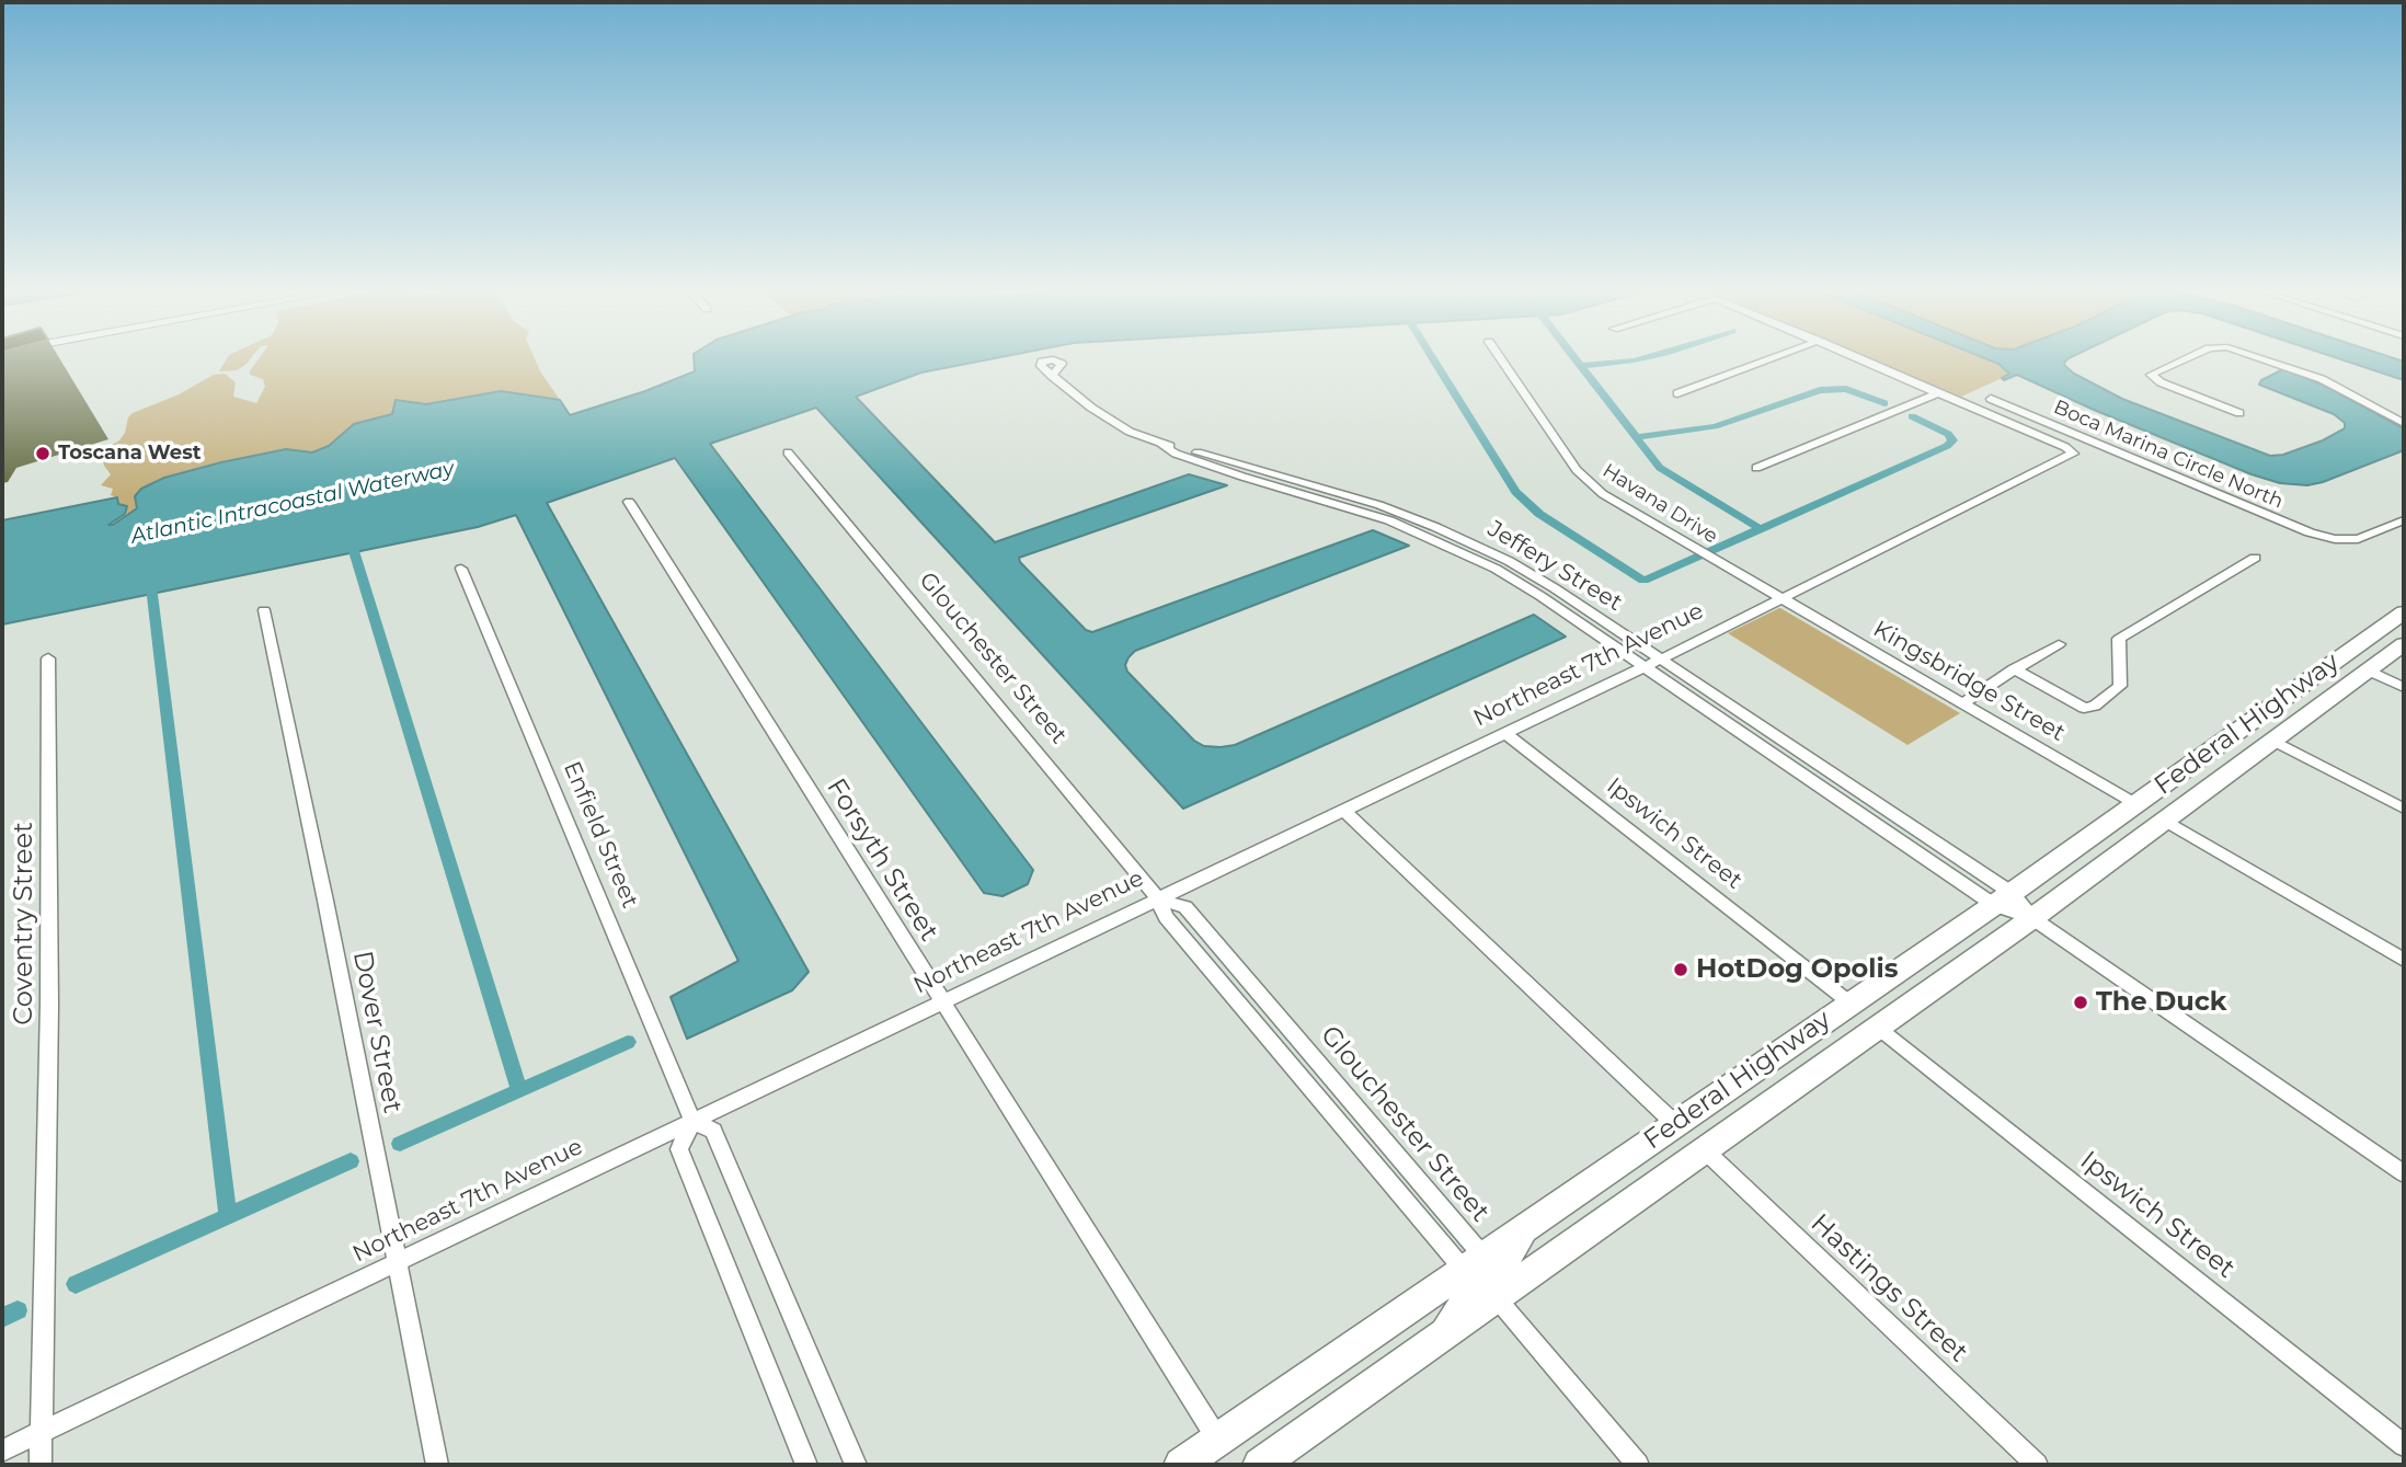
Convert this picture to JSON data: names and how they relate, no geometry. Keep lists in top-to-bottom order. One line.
{"streets":{"main road":["Federal Highway"],"street":["Boca Marina Circle North","Havana Drive","Jeffery Street","Glouchester Street","Northeast 7th Avenue","Kingsbridge Street","Ipswich Street","Enfield Street","Forsyth Street","Coventry Street","Dover Street","Hastings Street"]},"crossings":[["Havana Drive","Northeast 7th Avenue"],["Havana Drive","Kingsbridge Street"],["Jeffery Street","Northeast 7th Avenue"],["Jeffery Street","Federal Highway"],["Glouchester Street","Northeast 7th Avenue"],["Glouchester Street","Federal Highway"],["Northeast 7th Avenue","Kingsbridge Street"],["Northeast 7th Avenue","Ipswich Street"],["Northeast 7th Avenue","Enfield Street"],["Northeast 7th Avenue","Forsyth Street"],["Northeast 7th Avenue","Coventry Street"],["Northeast 7th Avenue","Dover Street"],["Kingsbridge Street","Federal Highway"],["Federal Highway","Ipswich Street"],["Federal Highway","Forsyth Street"],["Federal Highway","Hastings Street"]],"water":["Atlantic Intracoastal Waterway"],"places":["Toscana West","HotDog Opolis","The Duck"]}
